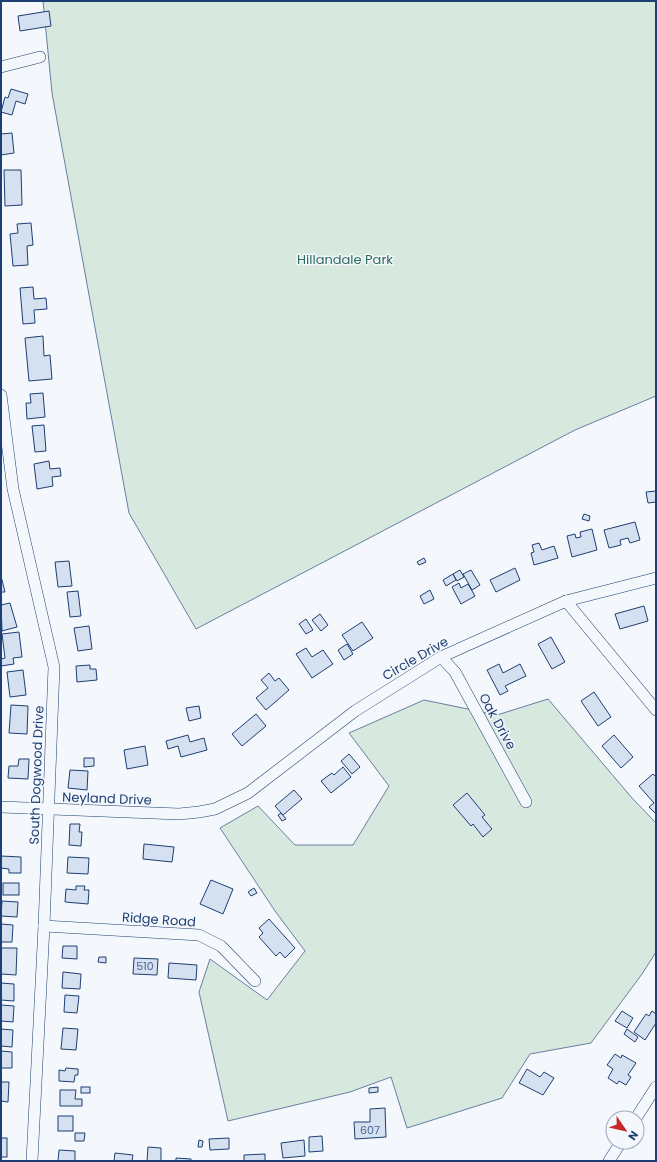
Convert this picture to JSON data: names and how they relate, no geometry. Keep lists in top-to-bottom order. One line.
{"streets":{"street":["Circle Drive","Oak Drive","South Dogwood Drive","Neyland Drive","Ridge Road"]},"crossings":[["Circle Drive","Oak Drive"],["Circle Drive","Neyland Drive"],["South Dogwood Drive","Neyland Drive"],["South Dogwood Drive","Ridge Road"]],"parks":["Hillandale Park"],"house_numbers":["510","607"],"north":"bottom right"}
